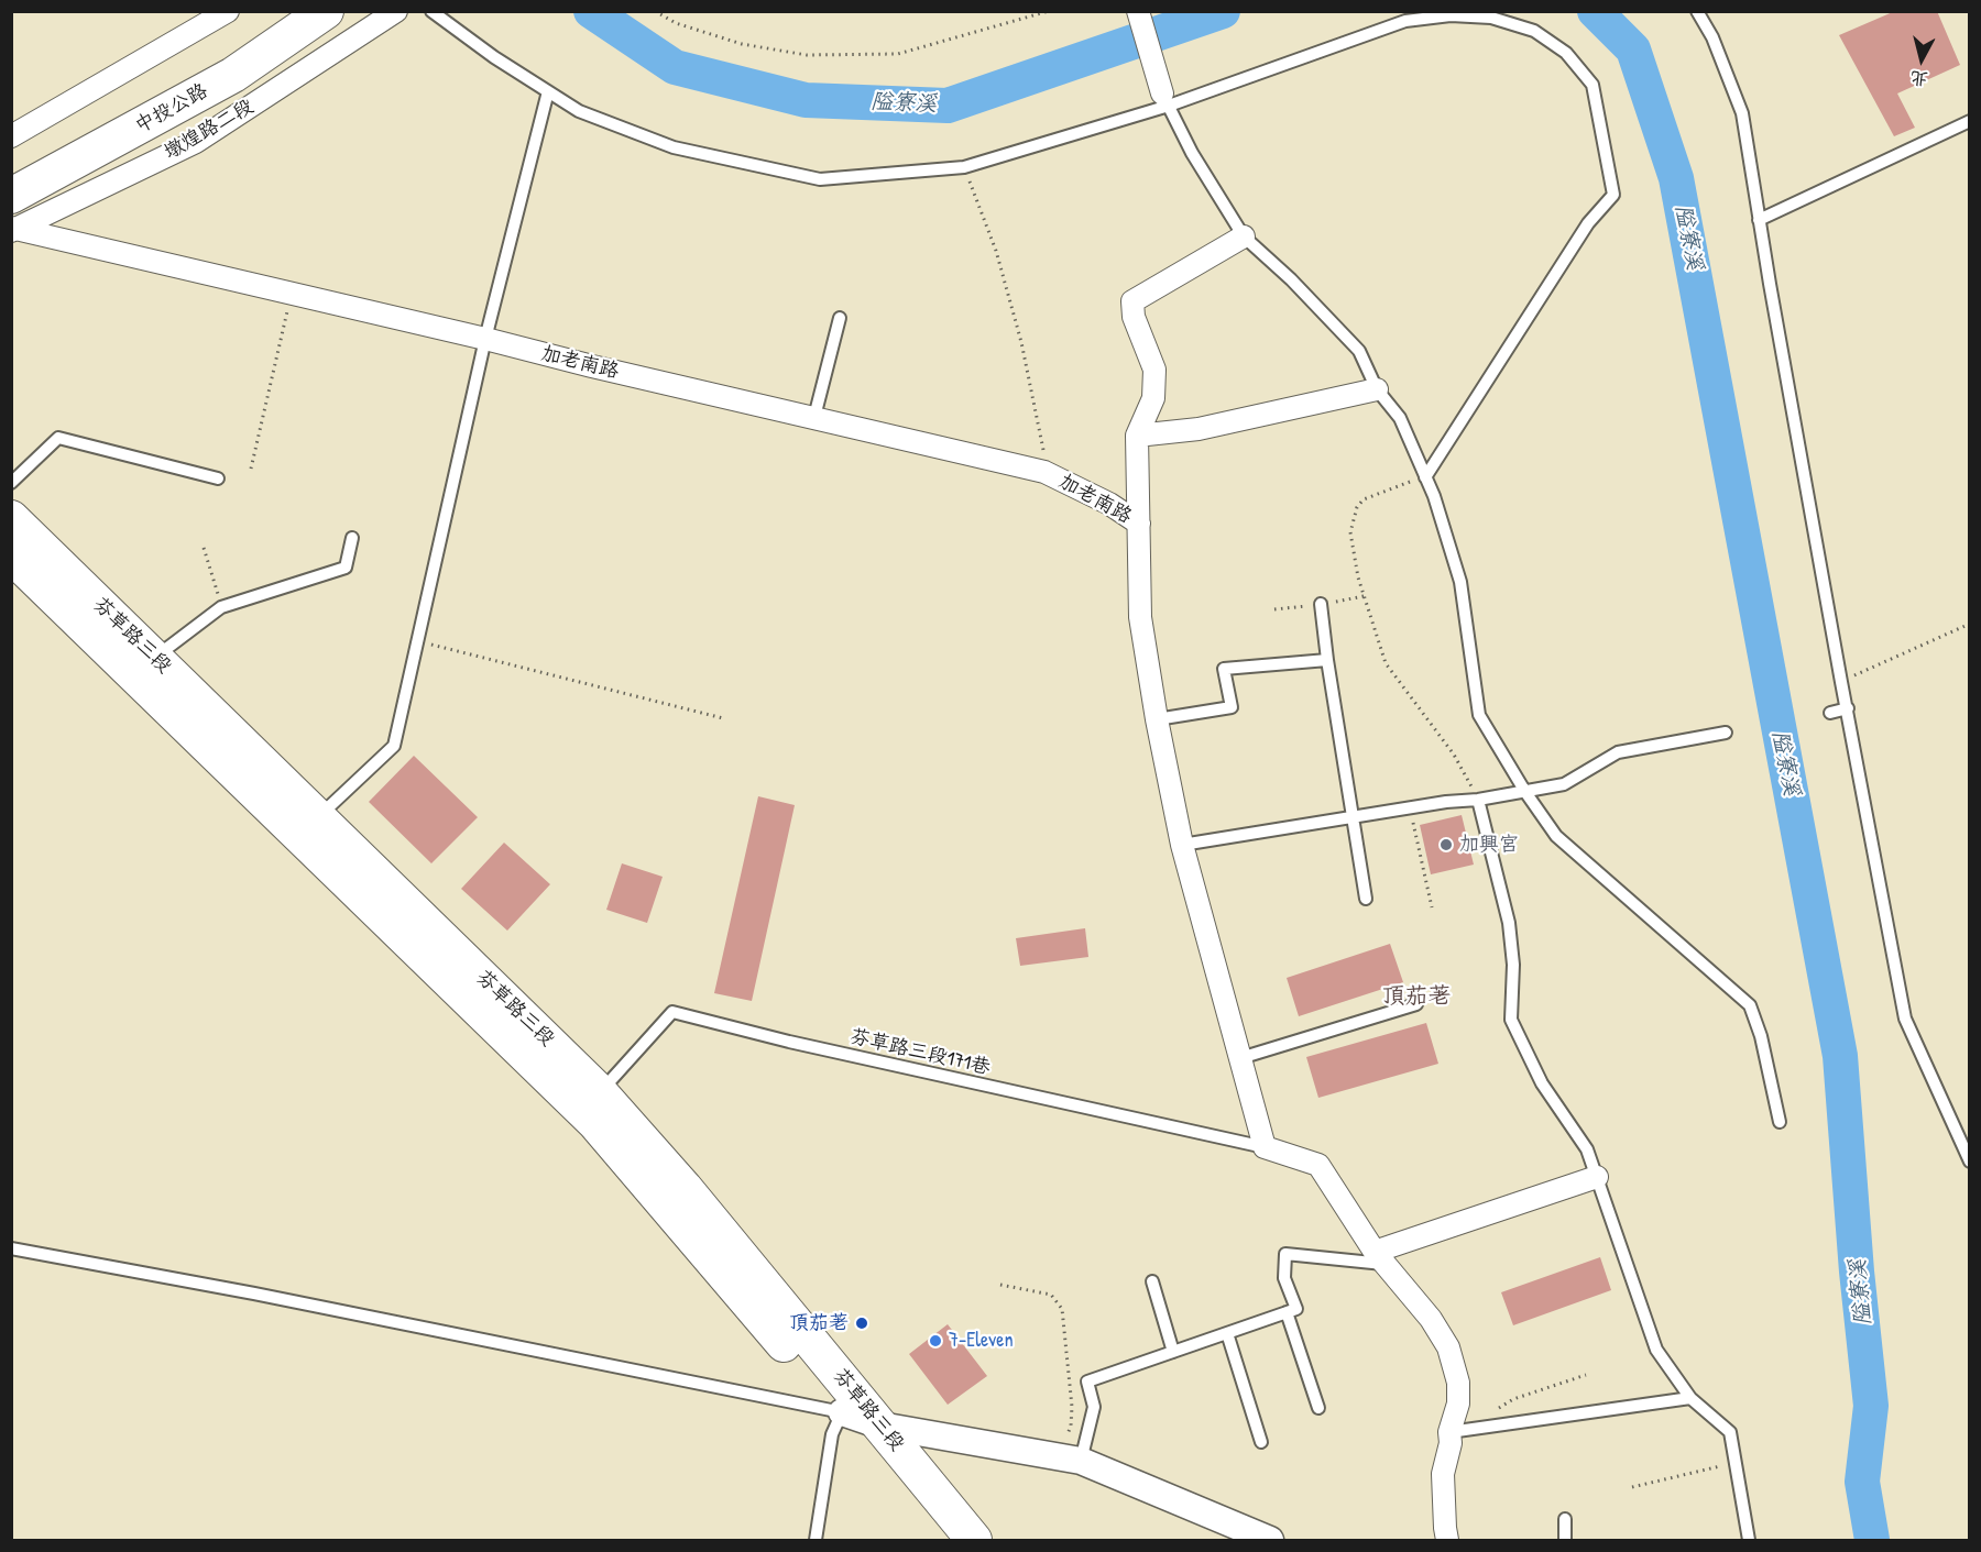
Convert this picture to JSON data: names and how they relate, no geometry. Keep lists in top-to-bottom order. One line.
{"streets":{"main road":["中投公路","芬草路三段"],"street":["墩煌路二段","加老南路"],"lane":["芬草路三段171巷"]},"crossings":[["中投公路","墩煌路二段"],["中投公路","加老南路"],["墩煌路二段","加老南路"],["芬草路三段","芬草路三段171巷"]],"districts":["頂茄荖"],"water":["隘寮溪"],"places":["加興宮","頂茄荖","7-Eleven"],"north":"bottom"}
